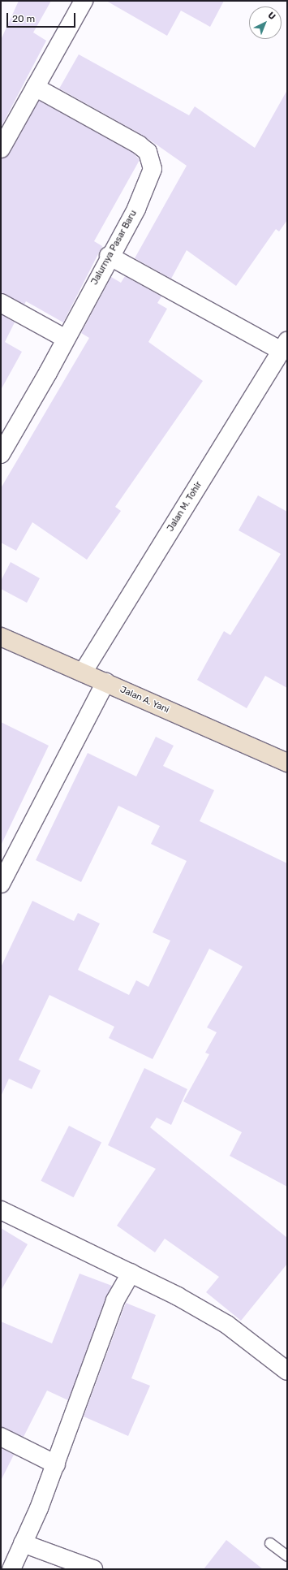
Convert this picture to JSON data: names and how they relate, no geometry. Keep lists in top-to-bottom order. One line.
{"streets":{"street":["Jalurnya Pasar Baru","Jalan M. Tohir","Jalan A. Yani"]},"crossings":[["Jalan M. Tohir","Jalan A. Yani"]],"scale_bar":"20 m","north":"top right"}
